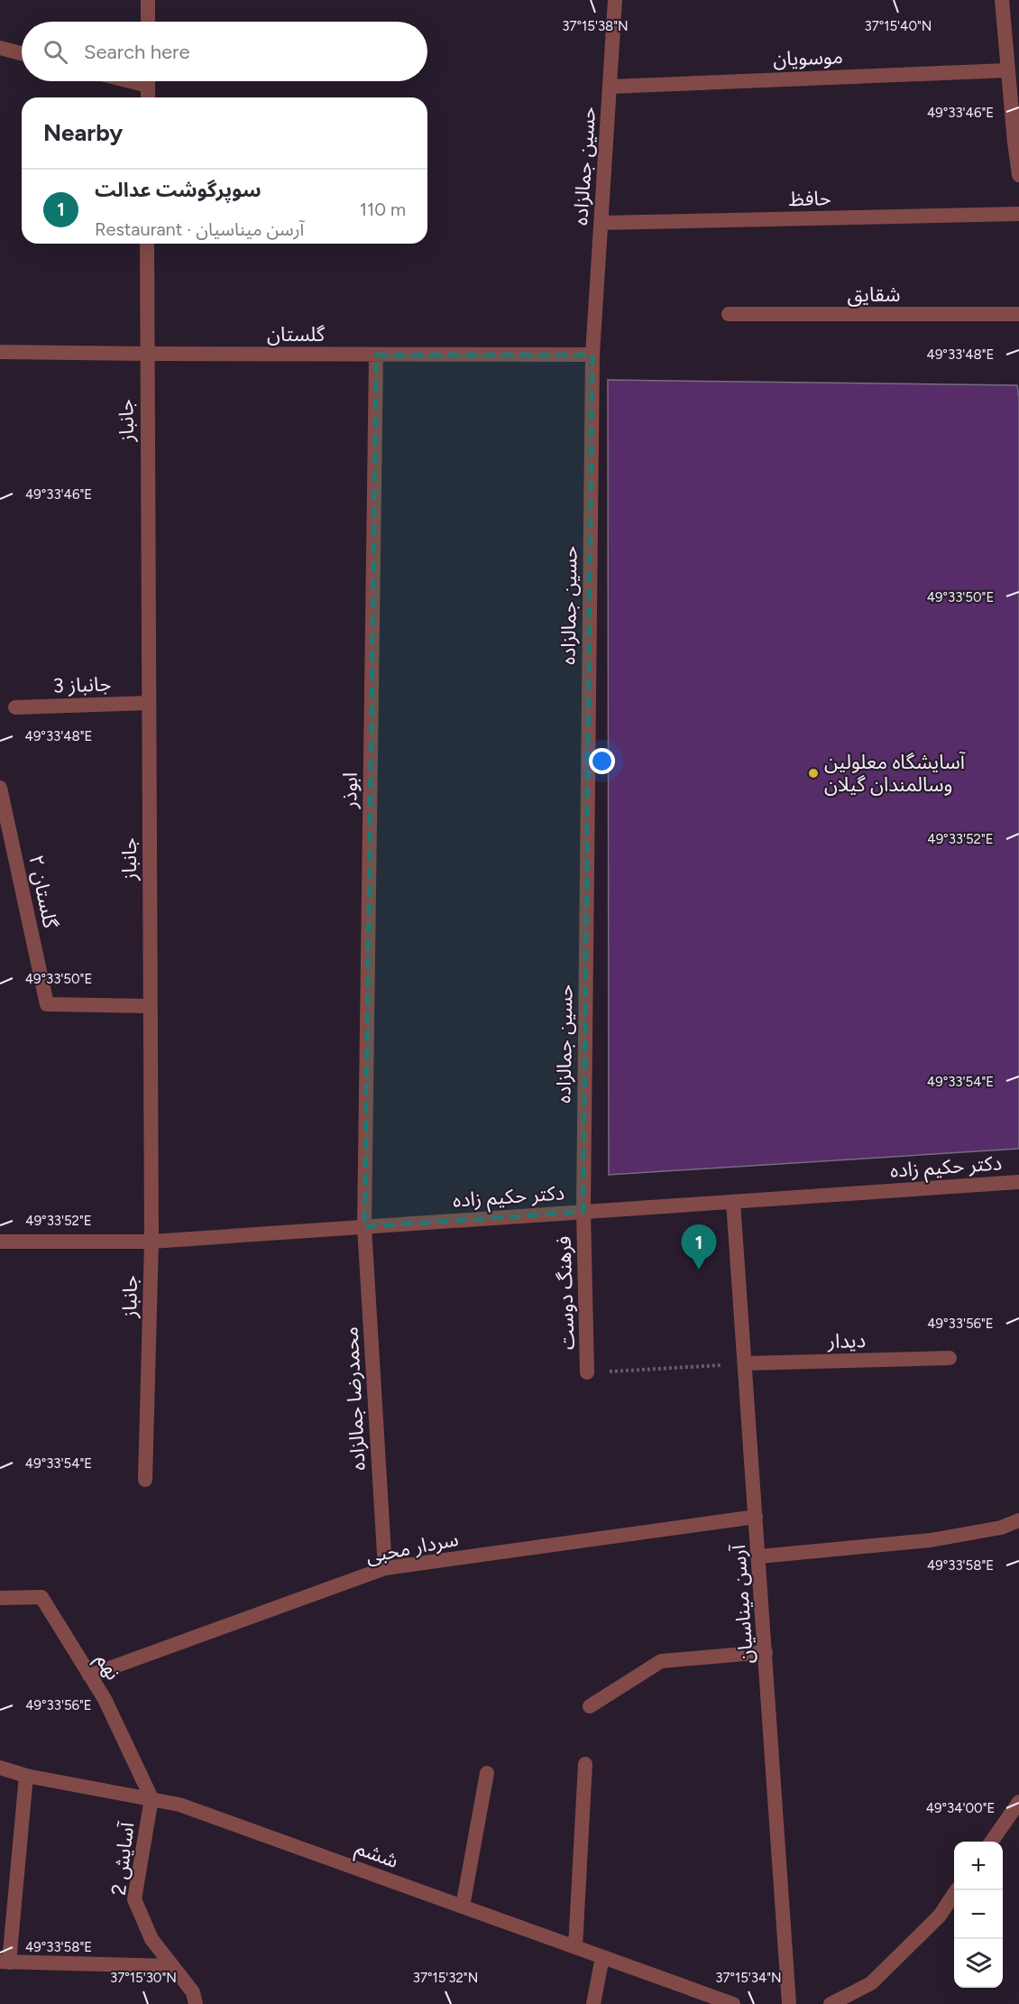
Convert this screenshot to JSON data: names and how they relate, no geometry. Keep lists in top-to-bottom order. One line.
{"streets":{"street":["موسویان","حسین جمالزاده","حافظ","شقایق","گلستان","جانباز","جانباز 3","ابوذر","گلستان ۲","دکتر حکیم زاده","فرهنگ دوست","دیدار","محمدرضا جمالزاده","سردار محبی","آرسن میناسیان","نهم","ششم","آسایش 2"]},"crossings":[["موسویان","حسین جمالزاده"],["حسین جمالزاده","حافظ"],["حسین جمالزاده","گلستان"],["حسین جمالزاده","دکتر حکیم زاده"],["حسین جمالزاده","فرهنگ دوست"],["گلستان","جانباز"],["گلستان","ابوذر"],["جانباز","جانباز 3"],["جانباز","گلستان ۲"],["جانباز","دکتر حکیم زاده"],["ابوذر","دکتر حکیم زاده"],["ابوذر","محمدرضا جمالزاده"],["دکتر حکیم زاده","فرهنگ دوست"],["دکتر حکیم زاده","محمدرضا جمالزاده"],["دکتر حکیم زاده","آرسن میناسیان"],["دیدار","آرسن میناسیان"],["محمدرضا جمالزاده","سردار محبی"],["سردار محبی","آرسن میناسیان"],["سردار محبی","نهم"],["نهم","ششم"],["نهم","آسایش 2"],["ششم","آسایش 2"]],"places":["آسایشگاه معلولین وسالمندان گیلان"],"page":{"search":"Search here","heading":"Nearby","list":[{"mark":"1","name":"سوپرگوشت عدالت","note":"Restaurant · آرسن میناسیان","value":"110 m"}],"pins":"1","map_buttons":["+","−"]},"coordinates":["37°15'38\"N","37°15'40\"N","49°33'46\"E","49°33'48\"E","49°33'50\"E","49°33'52\"E","49°33'54\"E","49°33'56\"E","49°33'58\"E","49°34'00\"E","37°15'30\"N","37°15'32\"N","37°15'34\"N"]}
